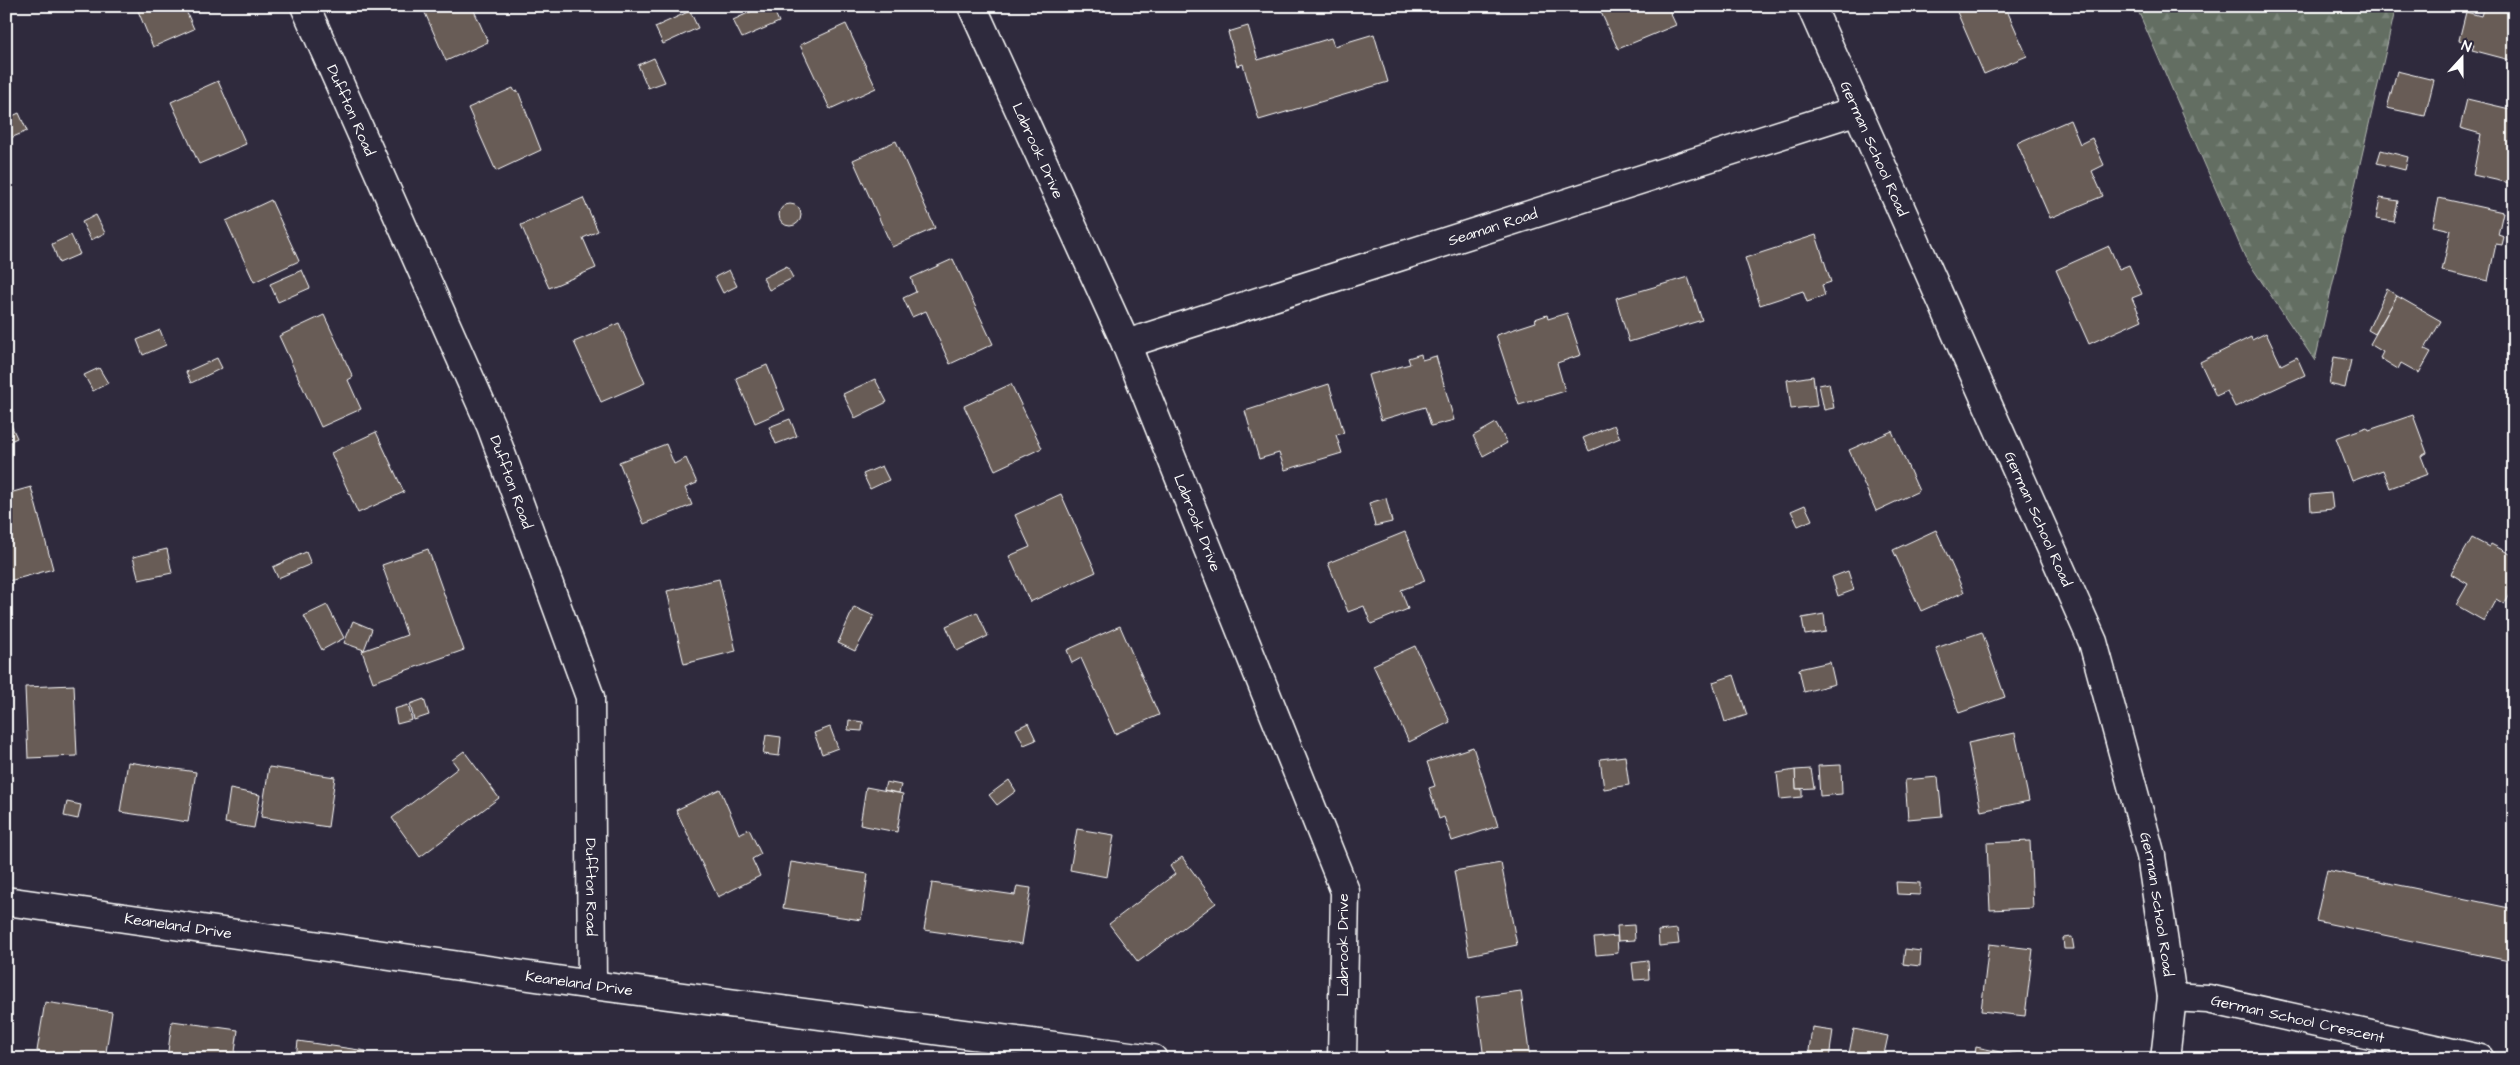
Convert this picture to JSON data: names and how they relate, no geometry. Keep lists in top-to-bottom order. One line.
{"streets":{"street":["Duffton Road","German School Road","Labrook Drive","Seaman Road","Keaneland Drive","German School Crescent"]},"crossings":[["Duffton Road","Keaneland Drive"],["German School Road","Seaman Road"],["German School Road","German School Crescent"],["Labrook Drive","Seaman Road"]],"north":"top"}
